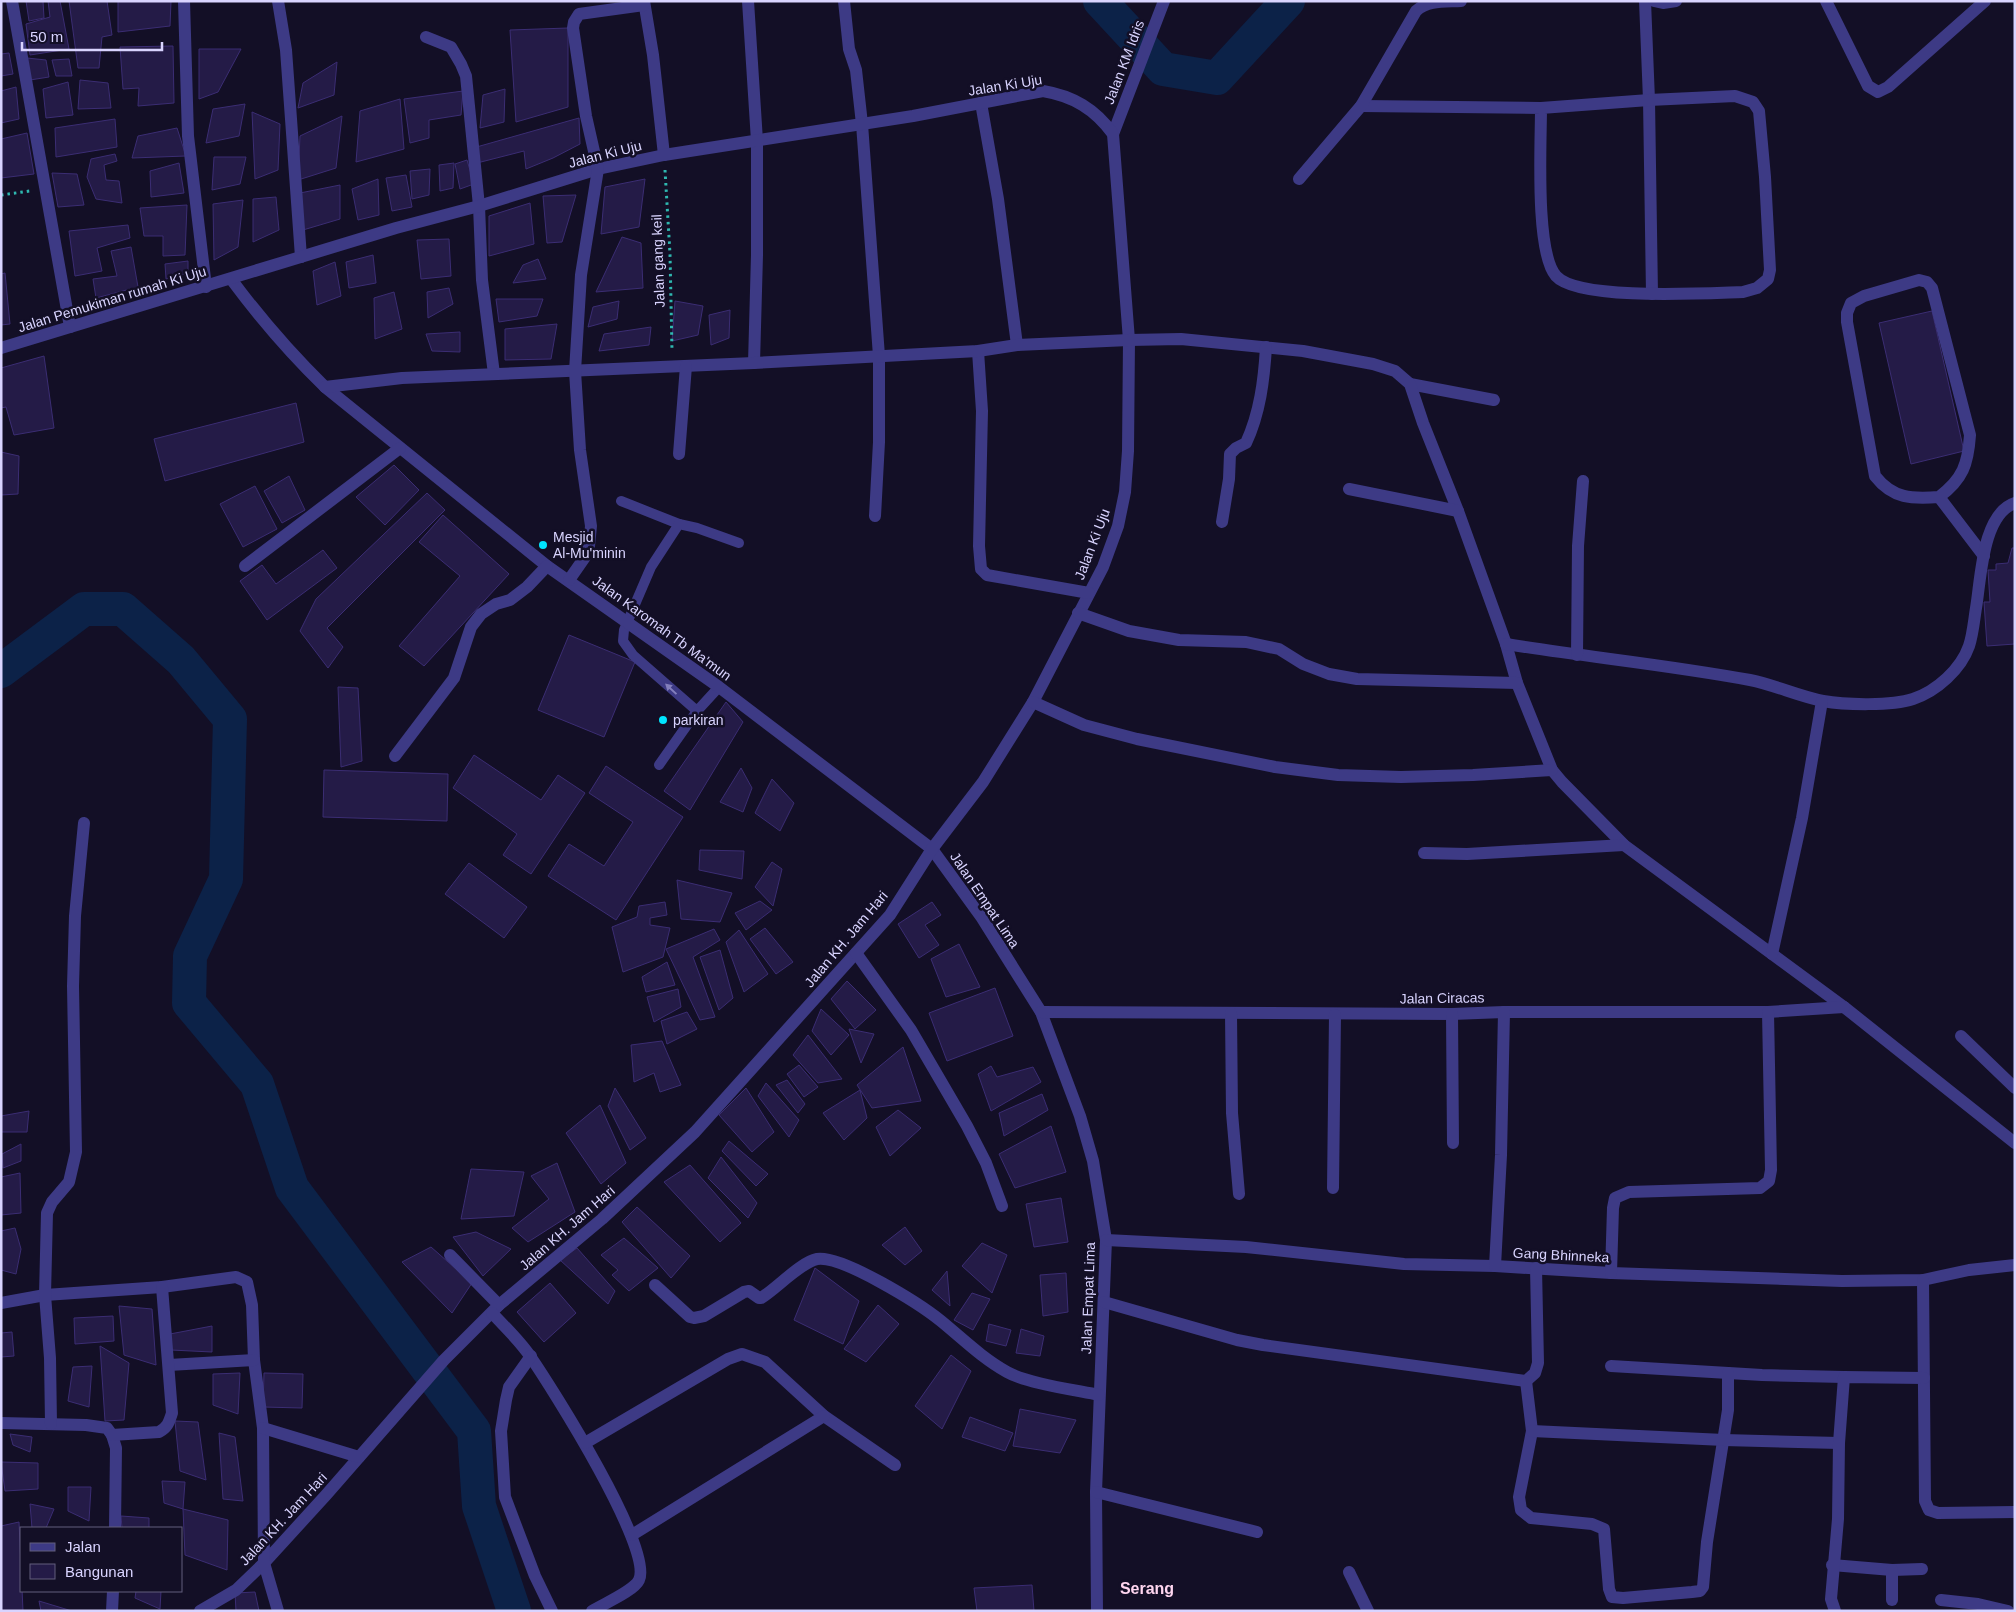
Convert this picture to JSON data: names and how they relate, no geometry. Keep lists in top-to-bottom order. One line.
{"streets":{"street":["Jalan KM Idris","Jalan Ki Uju","Jalan Pemukiman rumah Ki Uju","Jalan Karomah Tb Ma'mun","Jalan Empat Lima","Jalan KH. Jam Hari","Jalan Ciracas","Gang Bhinneka"],"path":["Jalan gang keil"]},"crossings":[["Jalan KM Idris","Jalan Ki Uju"],["Jalan Ki Uju","Jalan gang keil"],["Jalan Ki Uju","Jalan Pemukiman rumah Ki Uju"],["Jalan Ki Uju","Jalan Karomah Tb Ma'mun"],["Jalan Ki Uju","Jalan Empat Lima"],["Jalan Ki Uju","Jalan KH. Jam Hari"],["Jalan Pemukiman rumah Ki Uju","Jalan Karomah Tb Ma'mun"],["Jalan Karomah Tb Ma'mun","Jalan Empat Lima"],["Jalan Karomah Tb Ma'mun","Jalan KH. Jam Hari"],["Jalan Empat Lima","Jalan KH. Jam Hari"],["Jalan Empat Lima","Jalan Ciracas"],["Jalan Empat Lima","Gang Bhinneka"]],"districts":["Serang"],"places":["Mesjid Al-Mu'minin","parkiran"],"legend":["Jalan","Bangunan"],"scale_bar":"50 m"}
